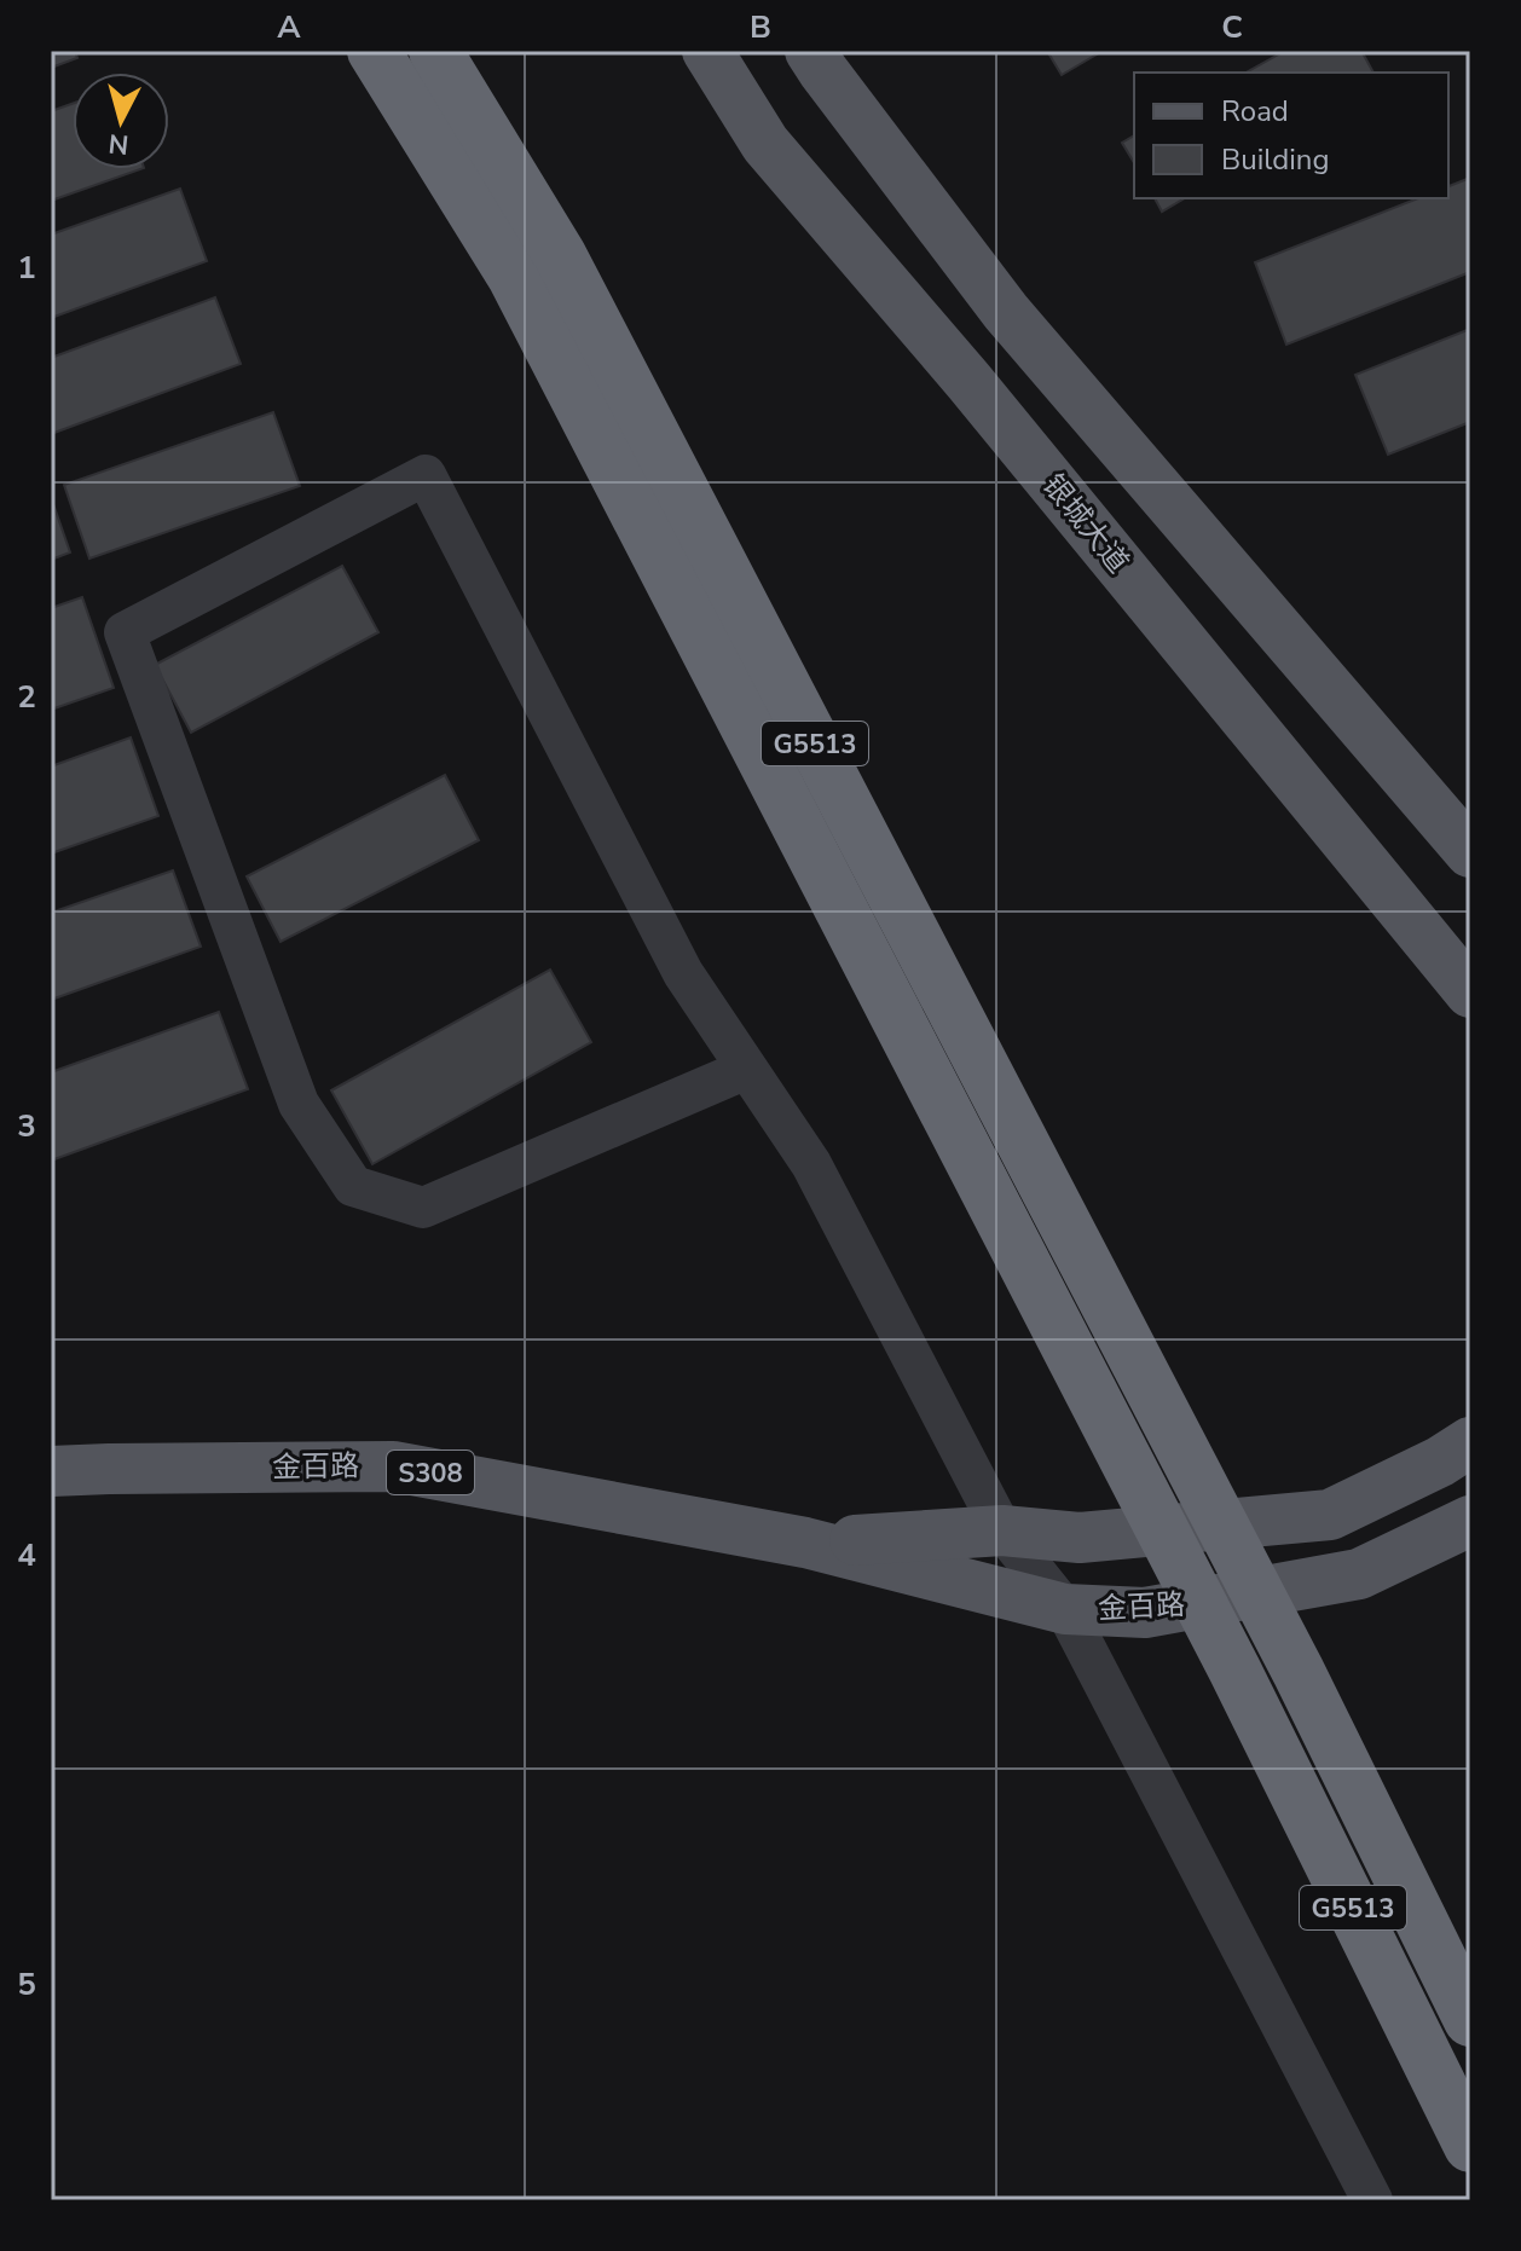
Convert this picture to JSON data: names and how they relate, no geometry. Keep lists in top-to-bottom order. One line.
{"streets":{"highway":["G5513"],"main road":["银城大道","金百路","S308"]},"legend":["Road","Building"],"north":"bottom","grid":{"columns":["A","B","C"],"rows":["1","2","3","4","5"]}}
